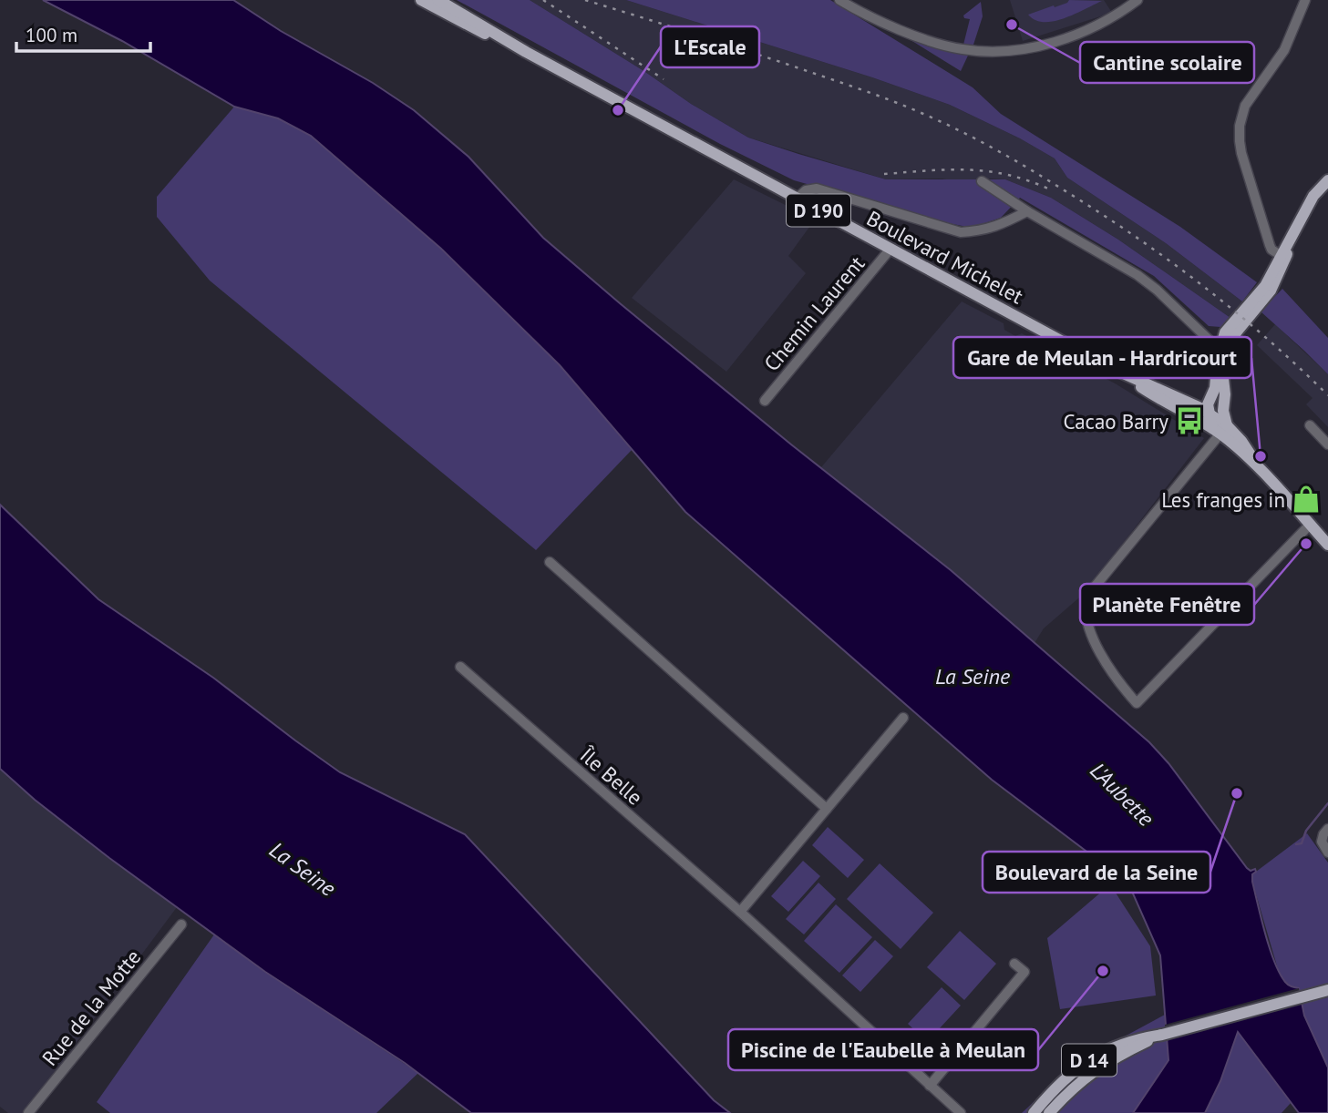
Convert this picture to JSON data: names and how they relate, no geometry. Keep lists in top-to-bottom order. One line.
{"streets":{"main road":["D 190","Boulevard Michelet","D 14"],"street":["Chemin Laurent","Île Belle","Rue de la Motte"]},"crossings":[["D 190","Boulevard Michelet"],["Boulevard Michelet","Chemin Laurent"]],"water":["La Seine","L'Aubette"],"places":{"other":["Cantine scolaire","L'Escale","Gare de Meulan - Hardricourt","Planète Fenêtre","Boulevard de la Seine","Piscine de l'Eaubelle à Meulan"],"bus stop":["Cacao Barry"],"shop":["Les franges in"]},"scale_bar":"100 m"}
